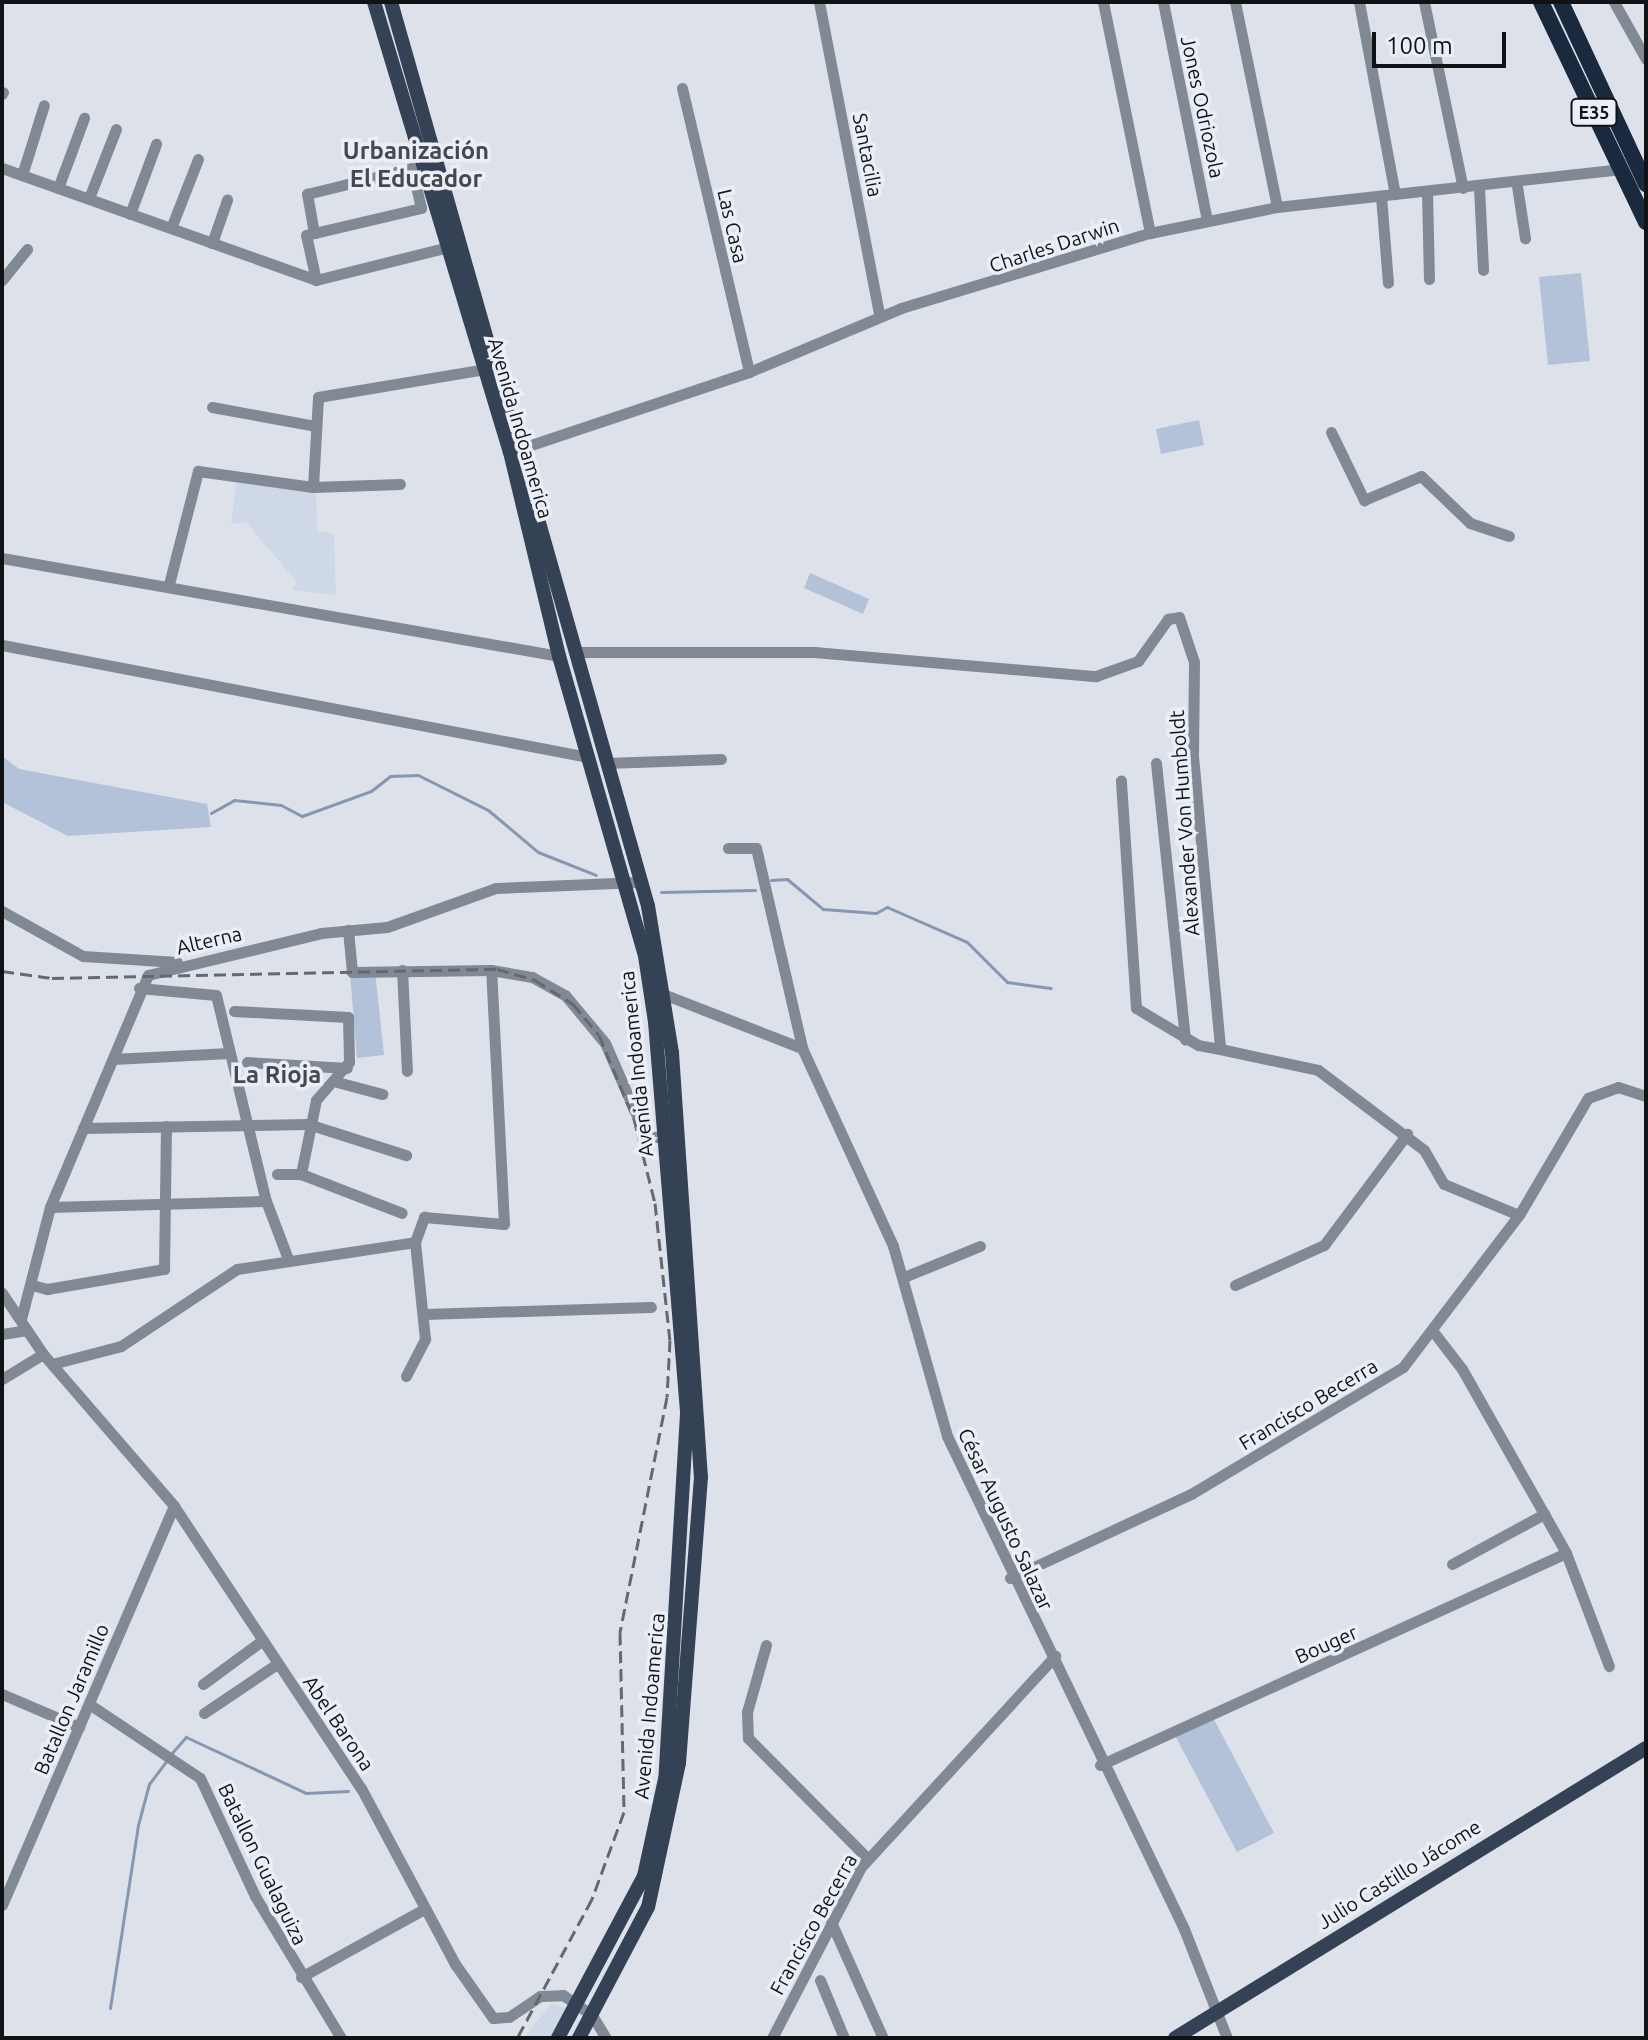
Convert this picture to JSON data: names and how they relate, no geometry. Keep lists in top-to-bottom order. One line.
{"streets":{"highway":["E35"],"main road":["Avenida Indoamerica","Julio Castillo Jácome"],"street":["Jones Odriozola","Santacilia","Las Casa","Charles Darwin","Alexander Von Humboldt","Alterna","Francisco Becerra","César Augusto Salazar","Bouger","Batallon Jaramillo","Abel Barona","Batallon Gualaguiza"]},"crossings":[["Jones Odriozola","Charles Darwin"],["E35","Charles Darwin"],["Santacilia","Charles Darwin"],["Las Casa","Charles Darwin"],["Charles Darwin","Avenida Indoamerica"],["Avenida Indoamerica","Alexander Von Humboldt"],["Avenida Indoamerica","Alterna"],["Avenida Indoamerica","Abel Barona"],["Francisco Becerra","César Augusto Salazar"],["César Augusto Salazar","Bouger"],["César Augusto Salazar","Julio Castillo Jácome"],["Batallon Jaramillo","Abel Barona"],["Batallon Jaramillo","Batallon Gualaguiza"]],"districts":["Urbanización El Educador","La Rioja"],"scale_bar":"100 m"}
